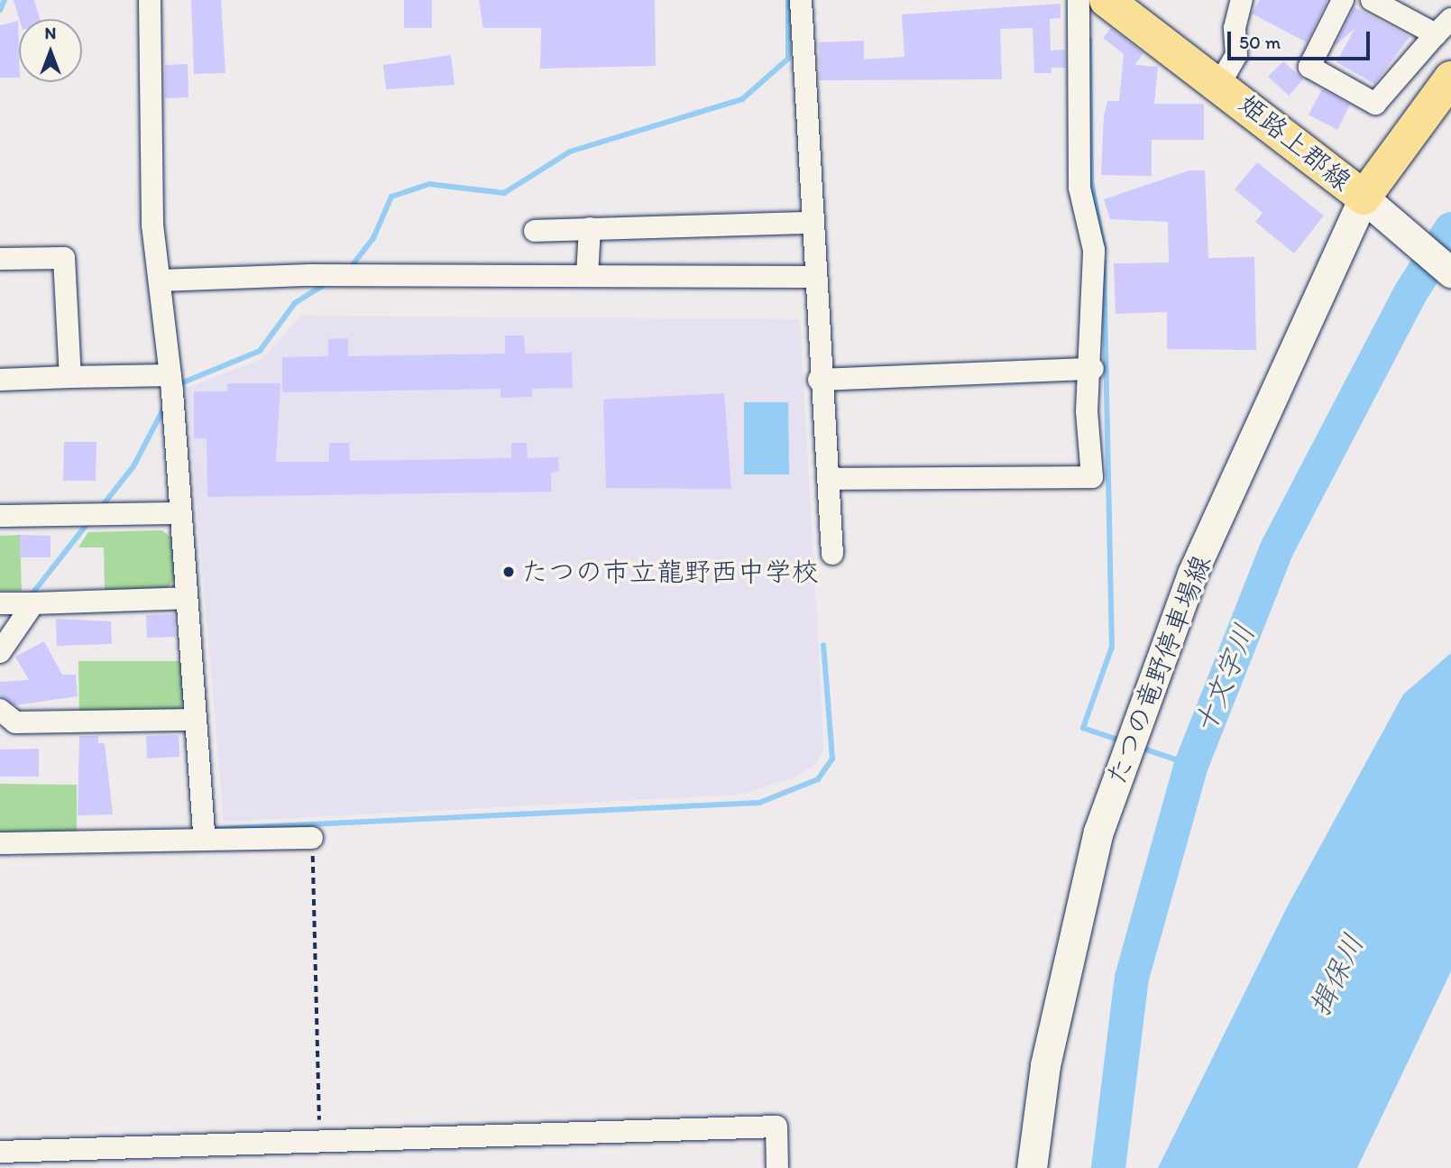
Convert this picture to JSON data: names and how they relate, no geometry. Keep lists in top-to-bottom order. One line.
{"streets":{"main road":["姫路上郡線","たつの竜野停車場線"]},"crossings":[["姫路上郡線","たつの竜野停車場線"]],"water":["十文字川","揖保川"],"places":["たつの市立龍野西中学校"],"scale_bar":"50 m","north":"top"}
